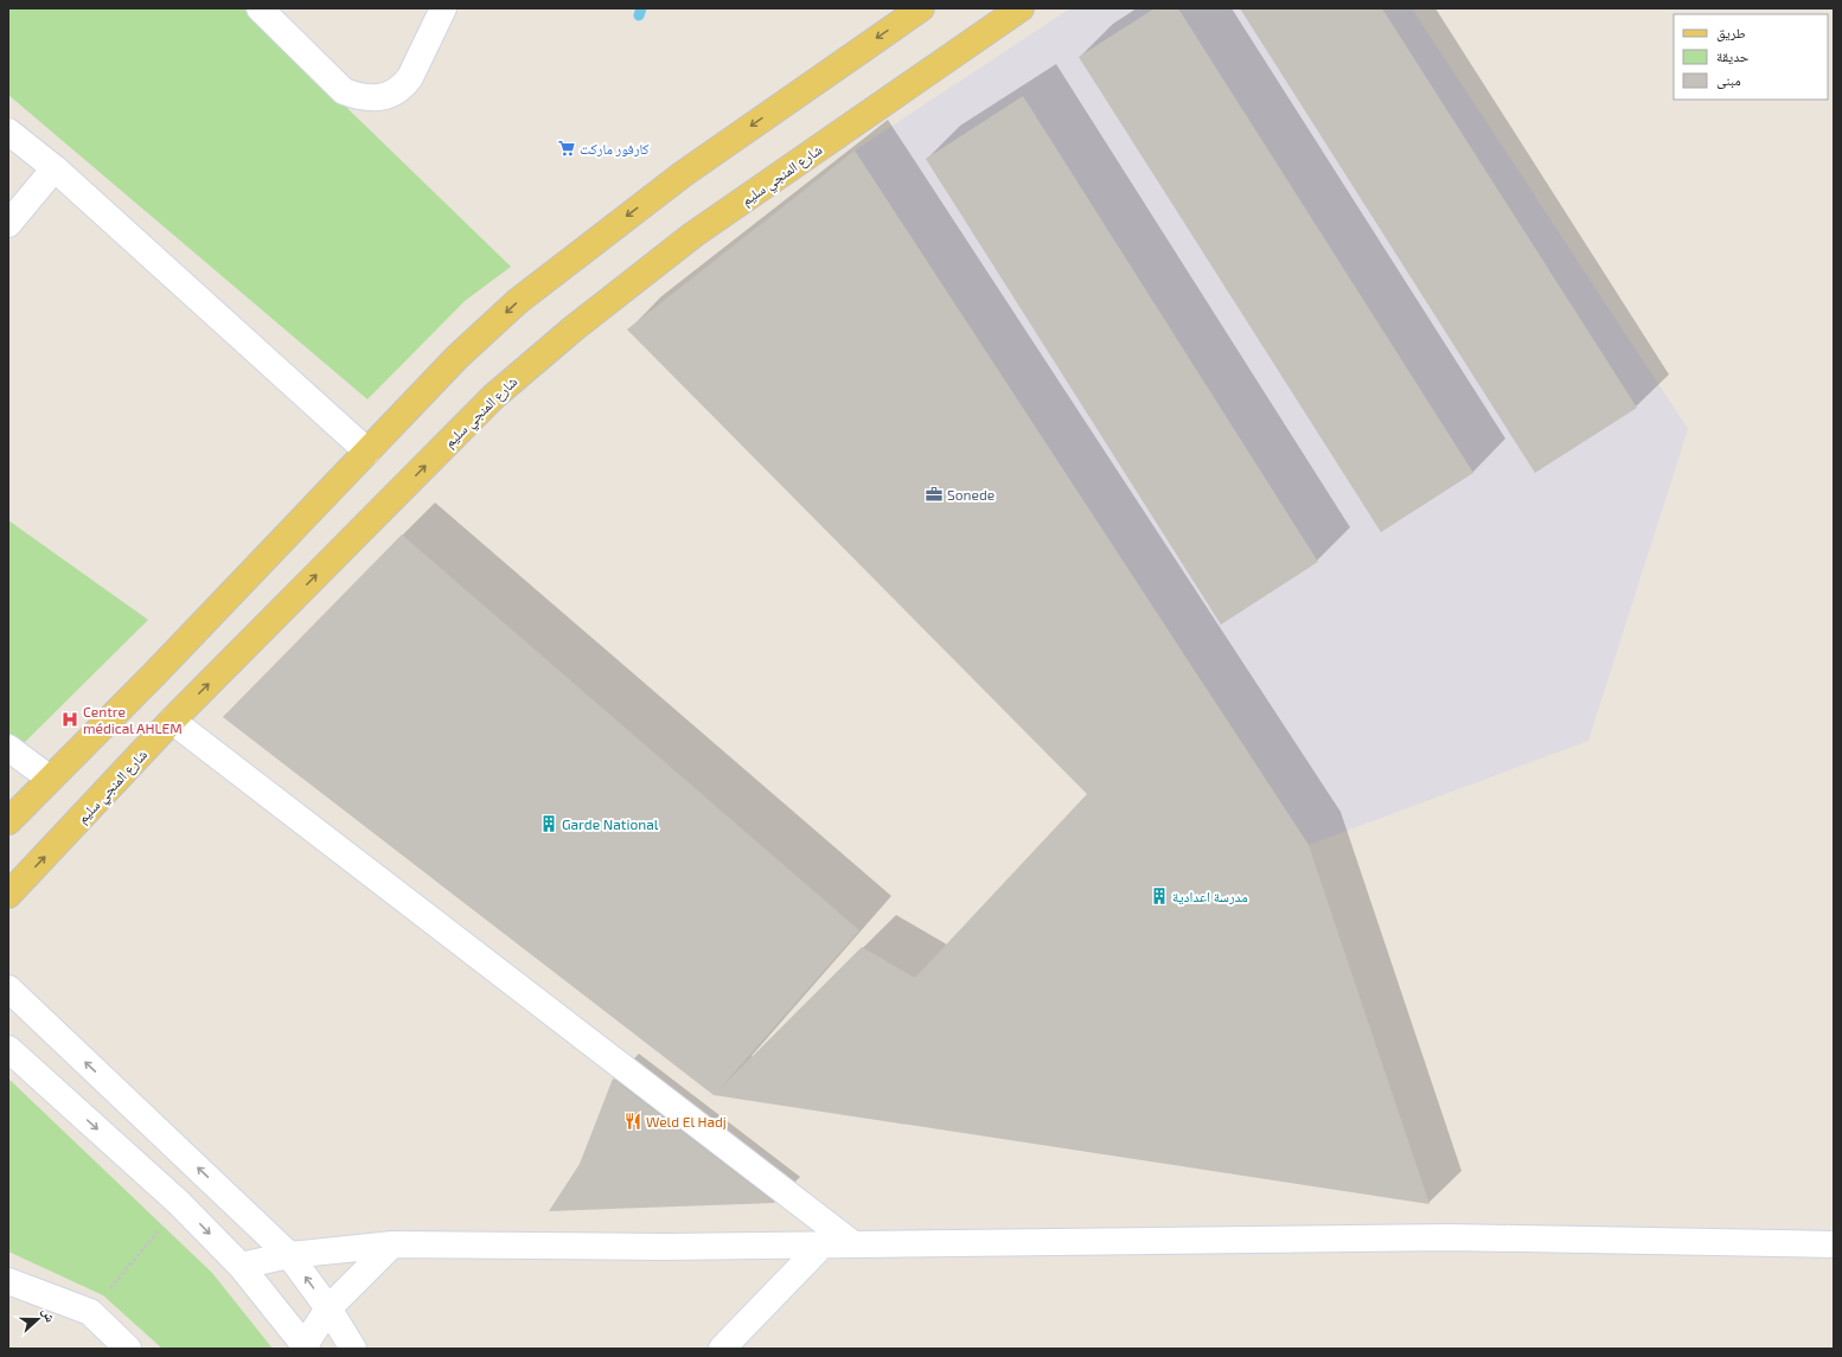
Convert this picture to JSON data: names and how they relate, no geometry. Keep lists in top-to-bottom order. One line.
{"streets":{"main road":["شارع المنجي سليم"]},"places":{"supermarket":["كارفور ماركت"],"office":["Sonede"],"hospital":["Centre médical AHLEM"],"building":["Garde National","مدرسة اعدادية"],"restaurant":["Weld El Hadj"]},"legend":["طريق","حديقة","مبنى"],"north":"right"}
